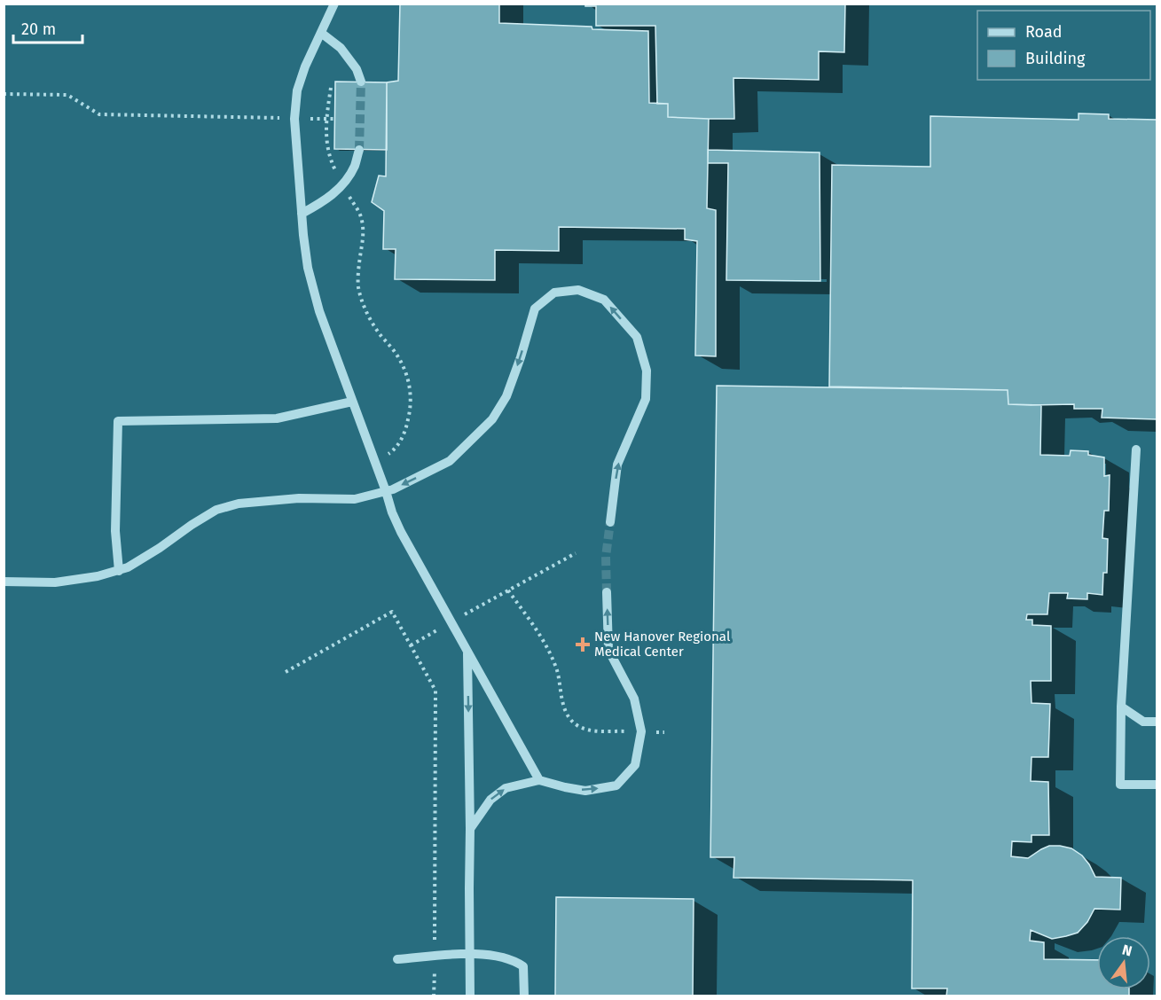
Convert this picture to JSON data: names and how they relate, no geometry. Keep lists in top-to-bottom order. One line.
{"places":{"health":["New Hanover Regional Medical Center"]},"legend":["Road","Building"],"scale_bar":"20 m","north":"top"}
